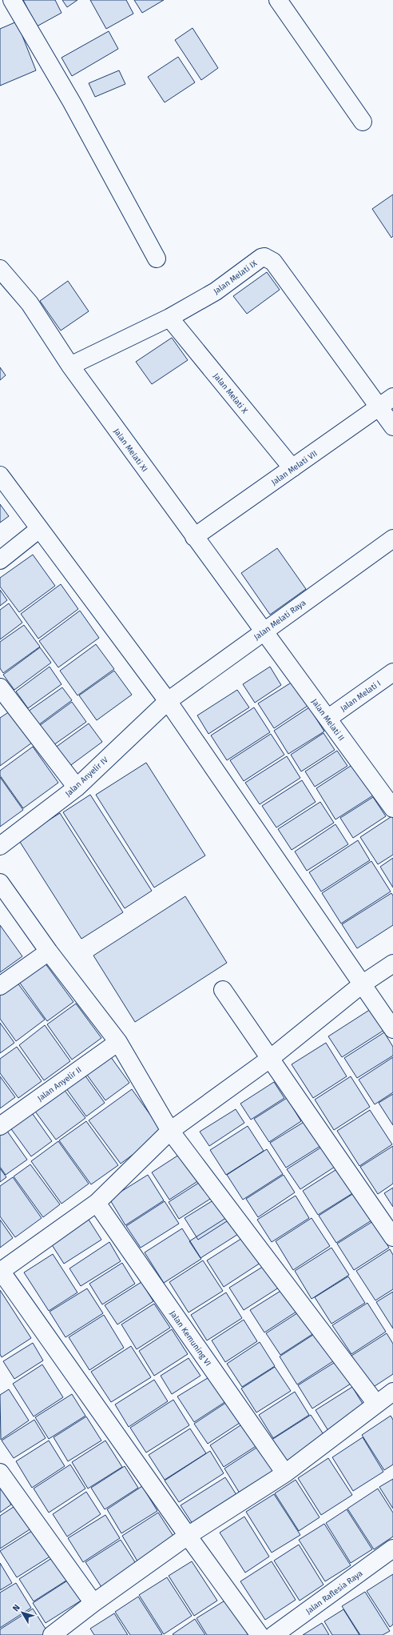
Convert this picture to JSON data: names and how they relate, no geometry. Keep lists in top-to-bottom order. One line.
{"streets":{"street":["Jalan Melati IX","Jalan Melati X","Jalan Melati XI","Jalan Melati VII","Jalan Melati Raya","Jalan Melati I","Jalan Melati II","Jalan Anyelir IV","Jalan Anyelir II","Jalan Kemuning VI","Jalan Raflesia Raya"]},"crossings":[["Jalan Melati IX","Jalan Melati X"],["Jalan Melati IX","Jalan Melati XI"],["Jalan Melati IX","Jalan Melati VII"],["Jalan Melati X","Jalan Melati VII"],["Jalan Melati XI","Jalan Melati VII"],["Jalan Melati XI","Jalan Melati Raya"],["Jalan Melati XI","Jalan Melati II"],["Jalan Melati Raya","Jalan Melati II"],["Jalan Melati Raya","Jalan Anyelir IV"],["Jalan Melati I","Jalan Melati II"]],"north":"top left"}
